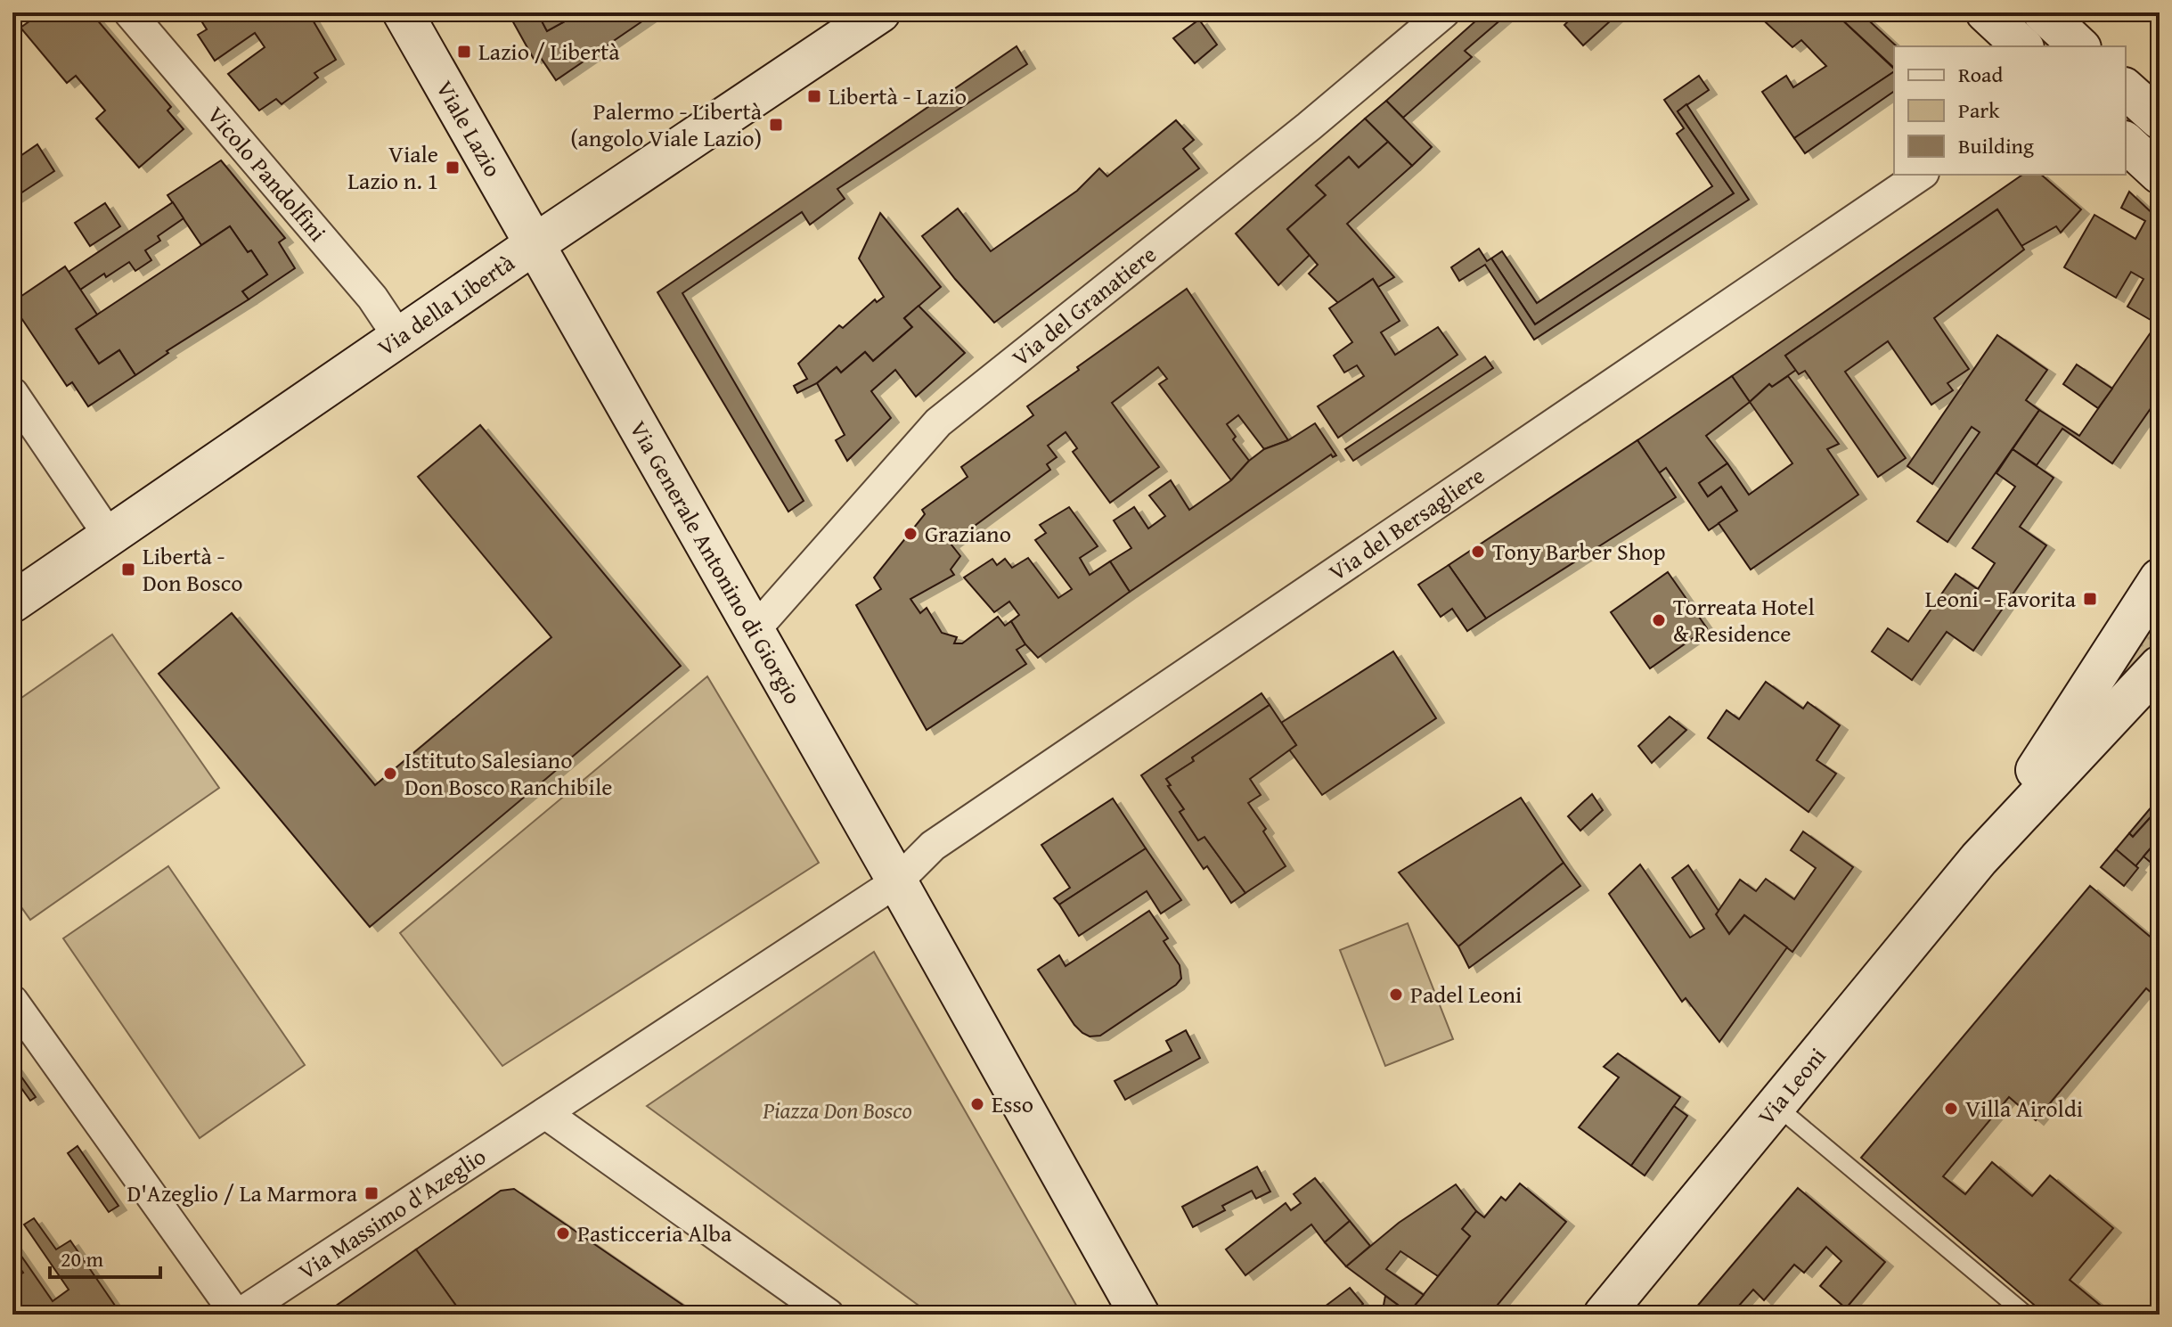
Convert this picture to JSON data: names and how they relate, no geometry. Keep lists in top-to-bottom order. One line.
{"streets":{"street":["Viale Lazio","Vicolo Pandolfini","Via della Libertà","Via del Granatiere","Via del Bersagliere","Via Generale Antonino di Giorgio","Via Leoni","Via Massimo d'Azeglio"]},"crossings":[["Viale Lazio","Via della Libertà"],["Viale Lazio","Via Generale Antonino di Giorgio"],["Vicolo Pandolfini","Via della Libertà"],["Via della Libertà","Via Generale Antonino di Giorgio"],["Via del Granatiere","Via Generale Antonino di Giorgio"],["Via del Bersagliere","Via Generale Antonino di Giorgio"]],"parks":["Piazza Don Bosco"],"places":{"transit":["Lazio / Libertà","Libertà - Lazio","Palermo - Libertà (angolo Viale Lazio)","Viale Lazio n. 1","Libertà - Don Bosco","Leoni - Favorita","D'Azeglio / La Marmora"],"other":["Graziano","Tony Barber Shop","Torreata Hotel & Residence","Istituto Salesiano Don Bosco Ranchibile","Padel Leoni","Esso","Villa Airoldi","Pasticceria Alba"]},"legend":["Road","Park","Building"],"scale_bar":"20 m"}
